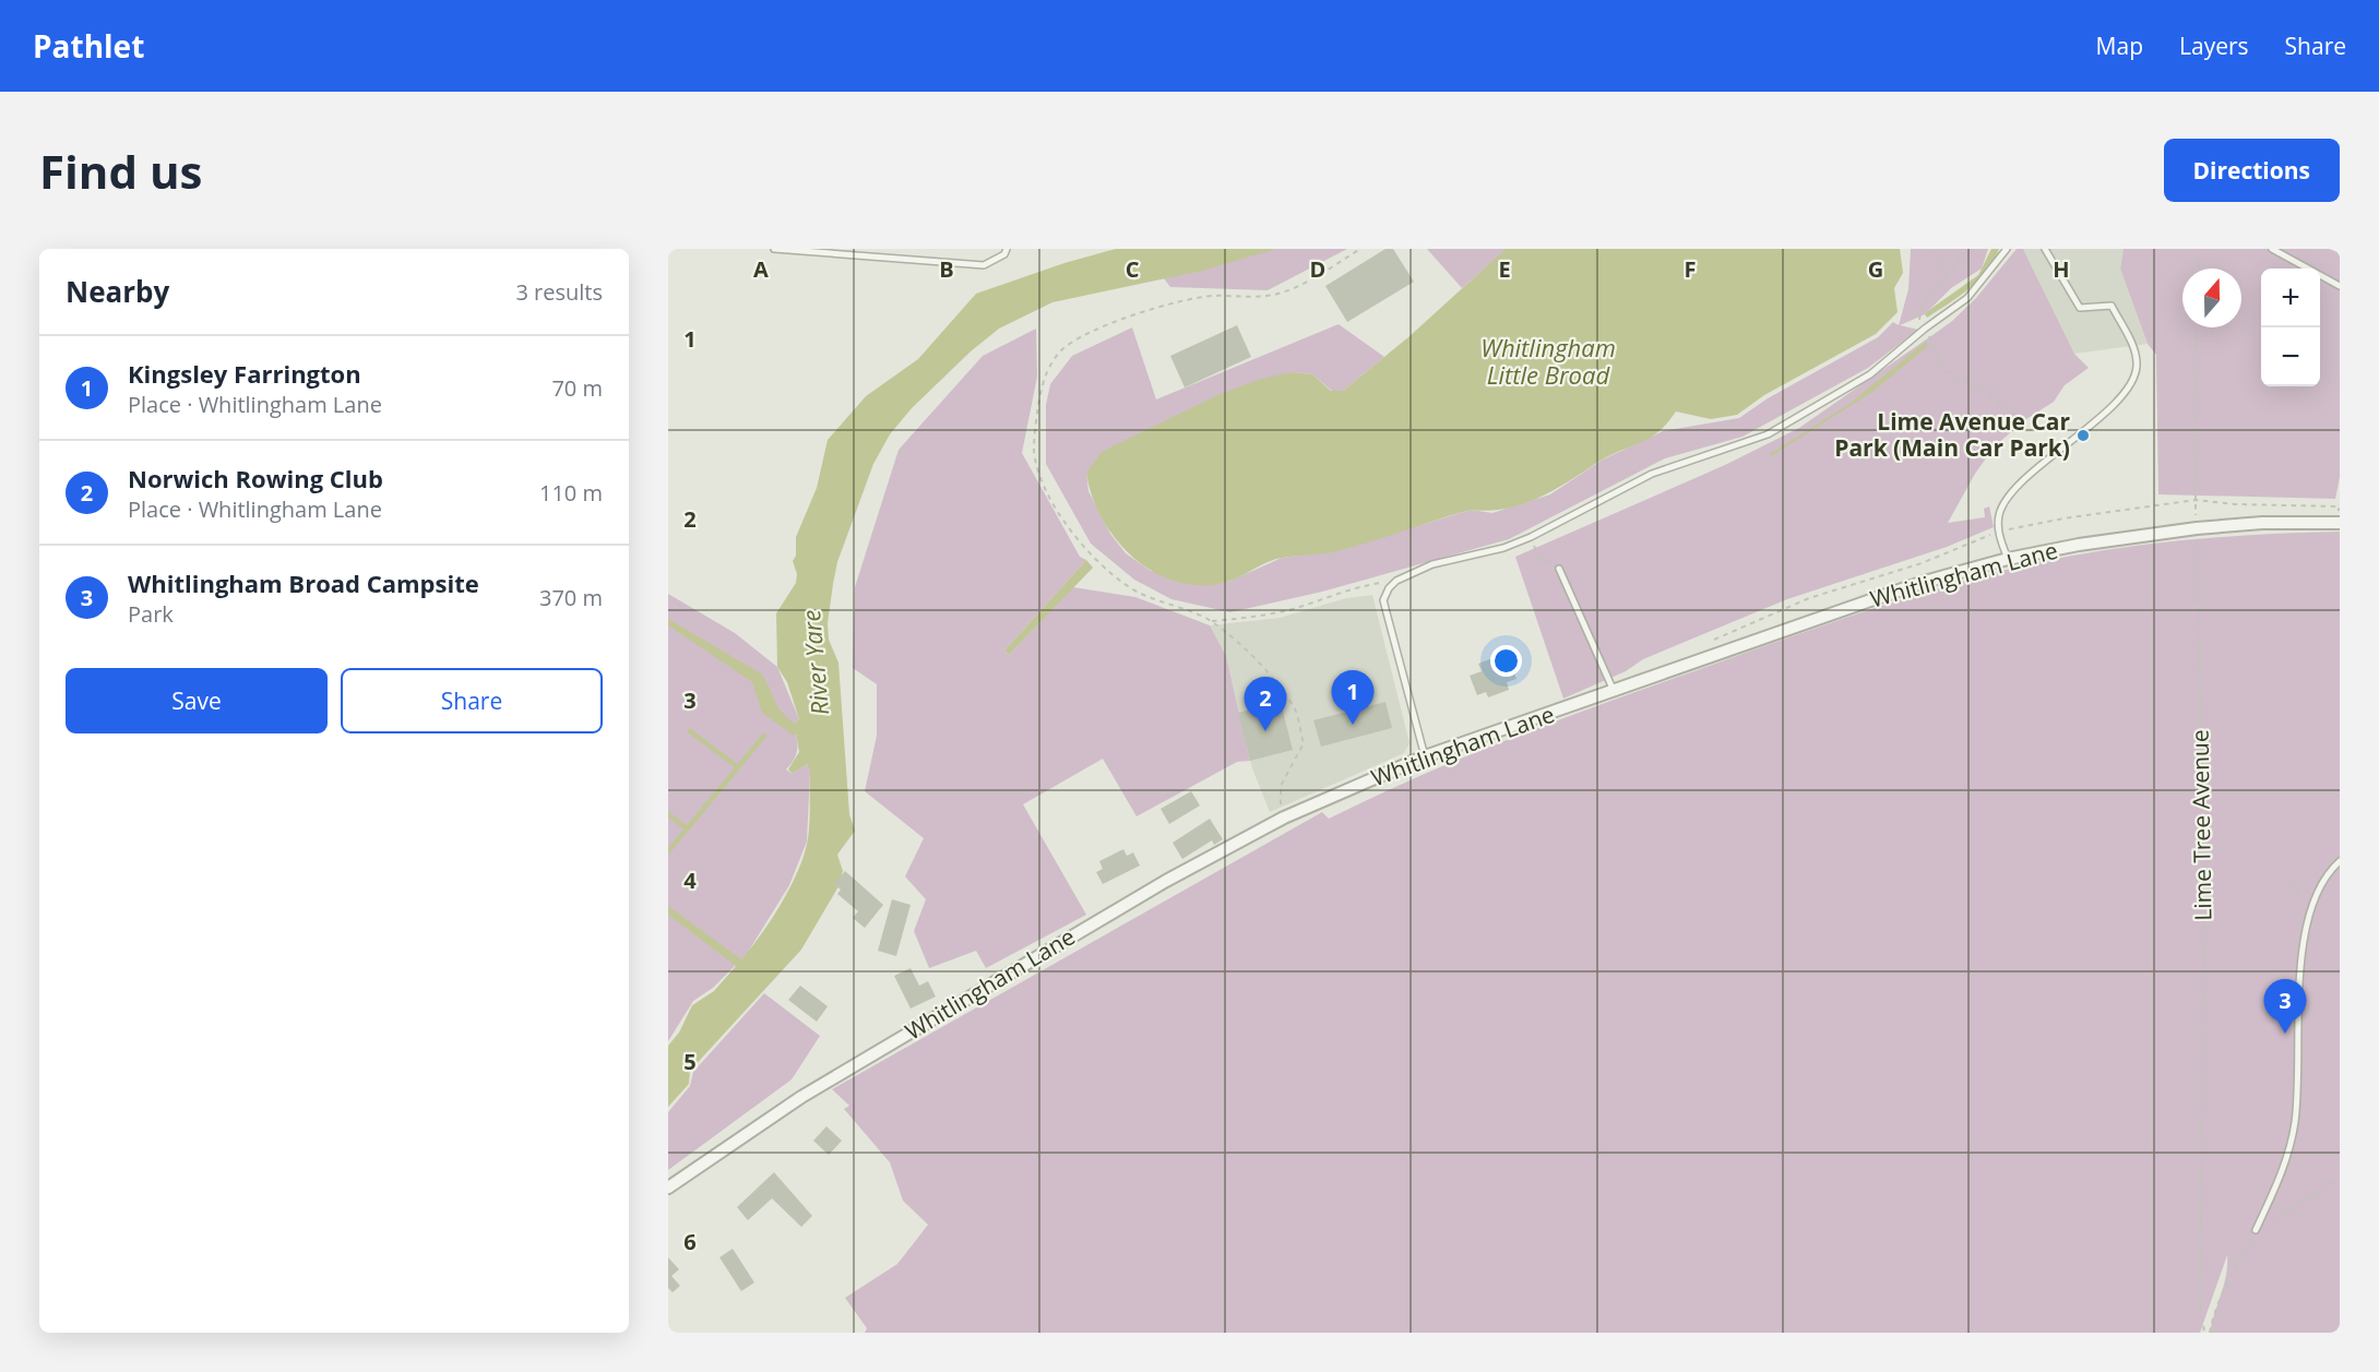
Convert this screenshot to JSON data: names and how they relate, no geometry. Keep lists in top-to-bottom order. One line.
{"streets":{"street":["Whitlingham Lane"],"path":["Lime Tree Avenue"]},"crossings":[["Whitlingham Lane","Lime Tree Avenue"]],"water":["Whitlingham Little Broad","River Yare"],"places":["Lime Avenue Car Park (Main Car Park)"],"north":"top","page":{"header":"Pathlet","nav":["Map","Layers","Share"],"buttons":["Directions",["Save","Share"]],"title":"Find us","heading":["Nearby","3 results"],"map_buttons":["+","−"],"list":[{"mark":"1","name":"Kingsley Farrington","note":"Place · Whitlingham Lane","value":"70 m"},{"mark":"2","name":"Norwich Rowing Club","note":"Place · Whitlingham Lane","value":"110 m"},{"mark":"3","name":"Whitlingham Broad Campsite","note":"Park","value":"370 m"}],"pins":["1","2","3"]},"grid":{"columns":["A","B","C","D","E","F","G","H"],"rows":["1","2","3","4","5","6"]}}
